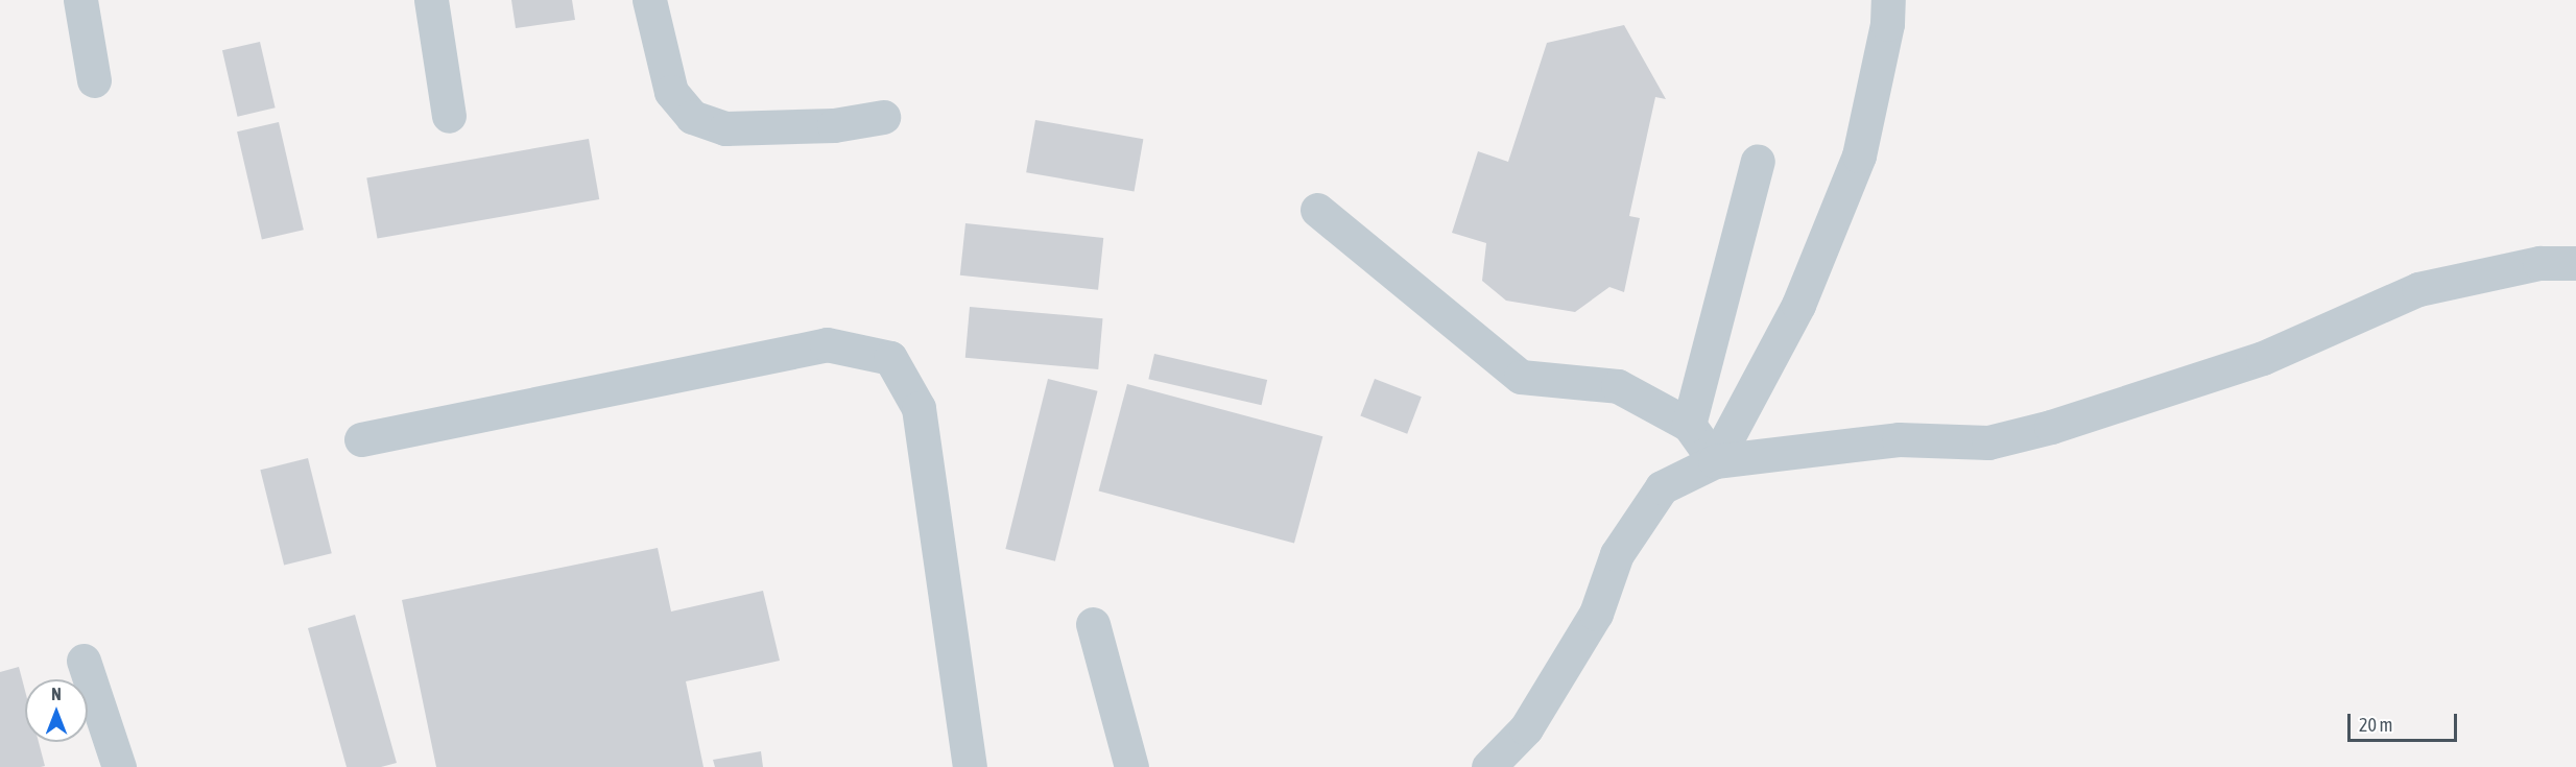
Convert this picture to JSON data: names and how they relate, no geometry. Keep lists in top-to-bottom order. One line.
{"scale_bar":"20 m","north":"top"}
